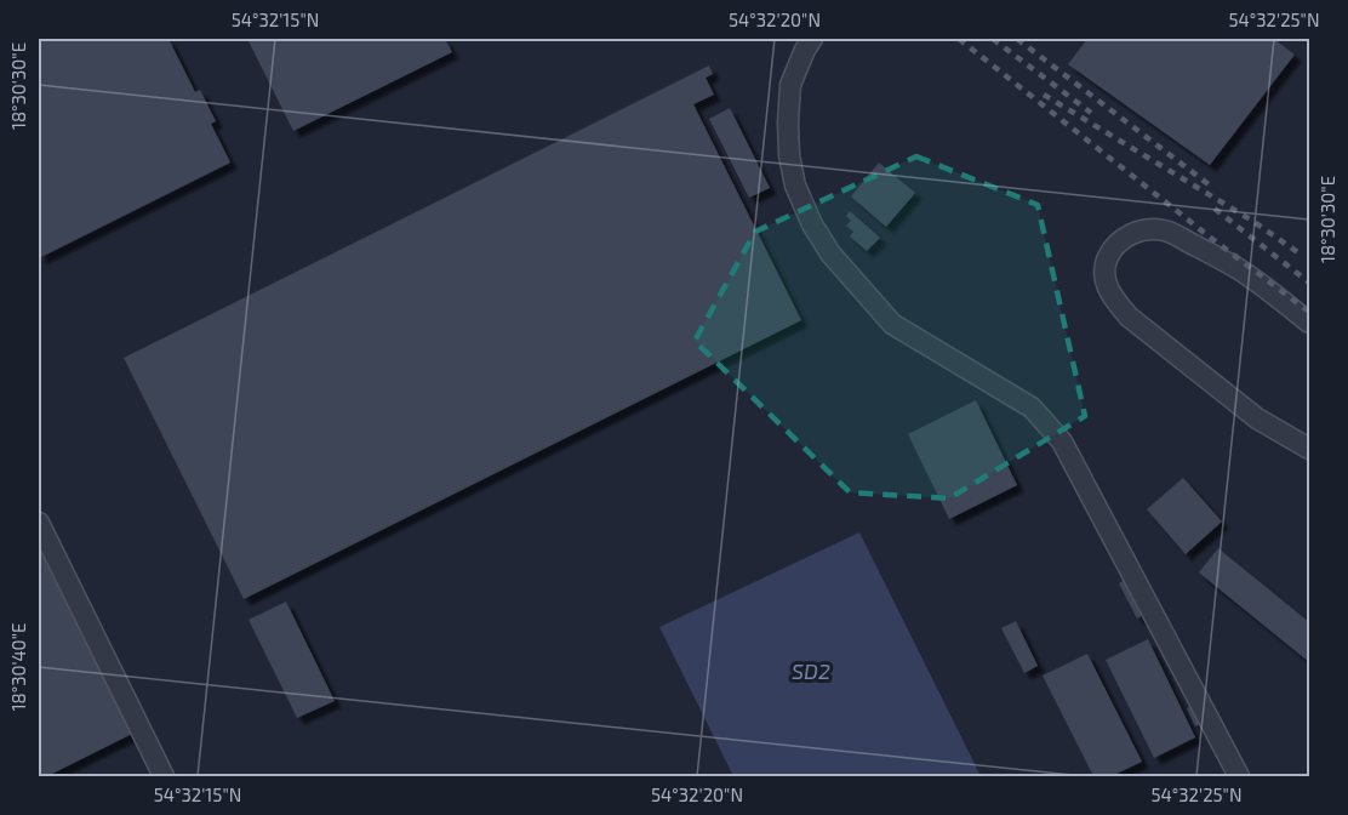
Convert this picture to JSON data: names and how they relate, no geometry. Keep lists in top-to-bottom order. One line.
{"water":["SD2"],"coordinates":["54°32'15\"N","54°32'20\"N","54°32'25\"N","18°30'30\"E","18°30'40\"E"]}
